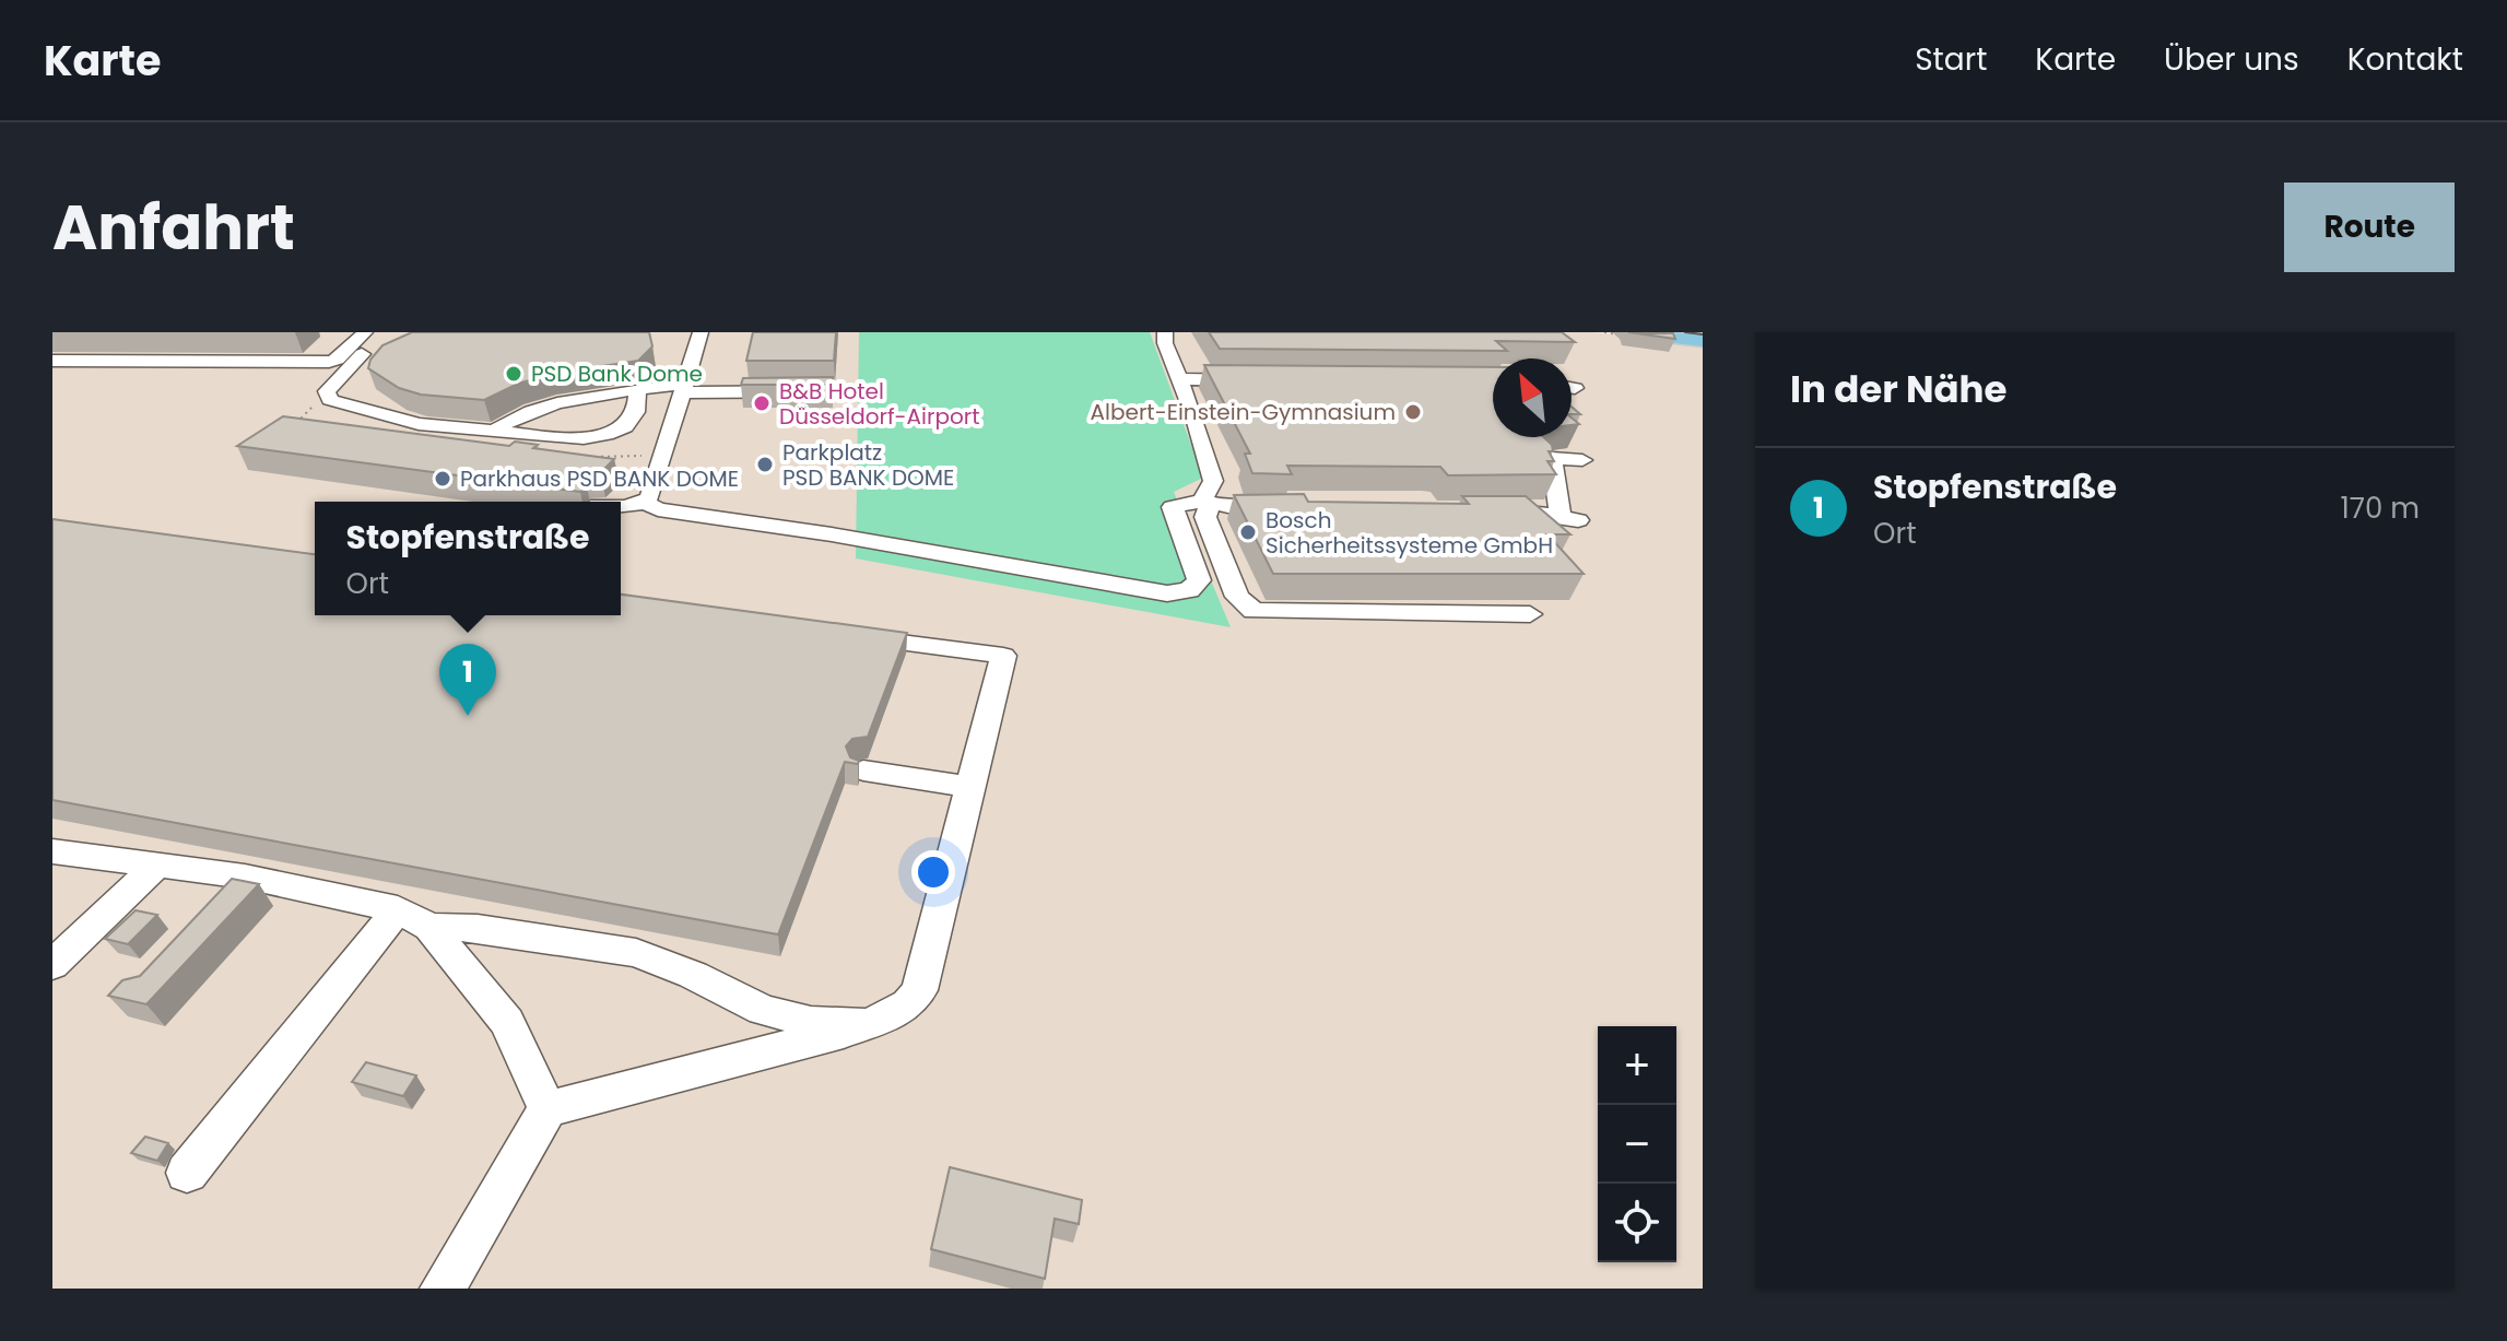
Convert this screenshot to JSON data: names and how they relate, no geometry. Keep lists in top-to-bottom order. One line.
{"places":["PSD Bank Dome","B&B Hotel Düsseldorf-Airport","Albert-Einstein-Gymnasium","Parkplatz PSD BANK DOME","Parkhaus PSD BANK DOME","Bosch Sicherheitssysteme GmbH"],"north":"top left","page":{"header":"Karte","nav":["Start","Karte","Über uns","Kontakt"],"title":"Anfahrt","buttons":"Route","heading":"In der Nähe","list":[{"mark":"1","name":"Stopfenstraße","note":"Ort","value":"170 m"}],"popup":["Stopfenstraße","Ort"],"pins":"1","map_buttons":["+","−"]}}
